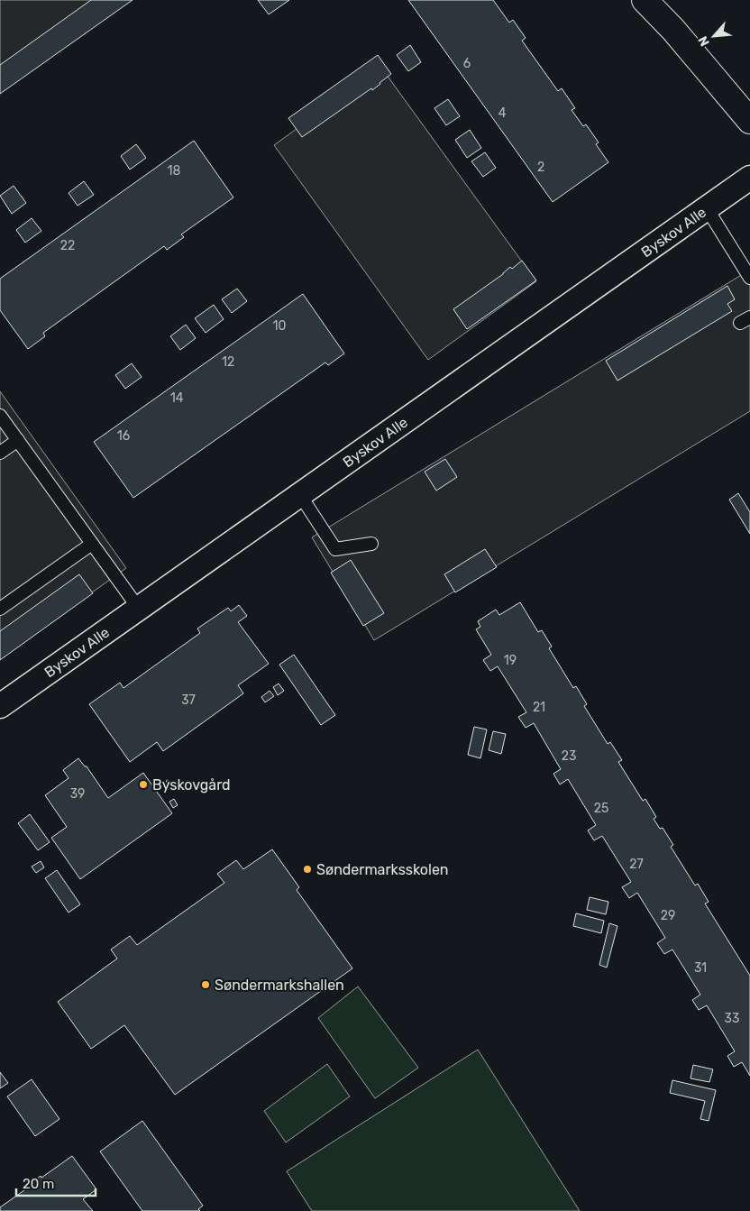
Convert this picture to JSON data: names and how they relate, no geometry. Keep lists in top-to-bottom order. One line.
{"streets":{"street":["Byskov Alle"]},"places":["Byskovgård","Søndermarksskolen","Søndermarkshallen"],"house_numbers":["6","4","2","18","22","10","12","14","16","19","37","21","23","39","25","27","29","31","33"],"scale_bar":"20 m","north":"bottom left"}
